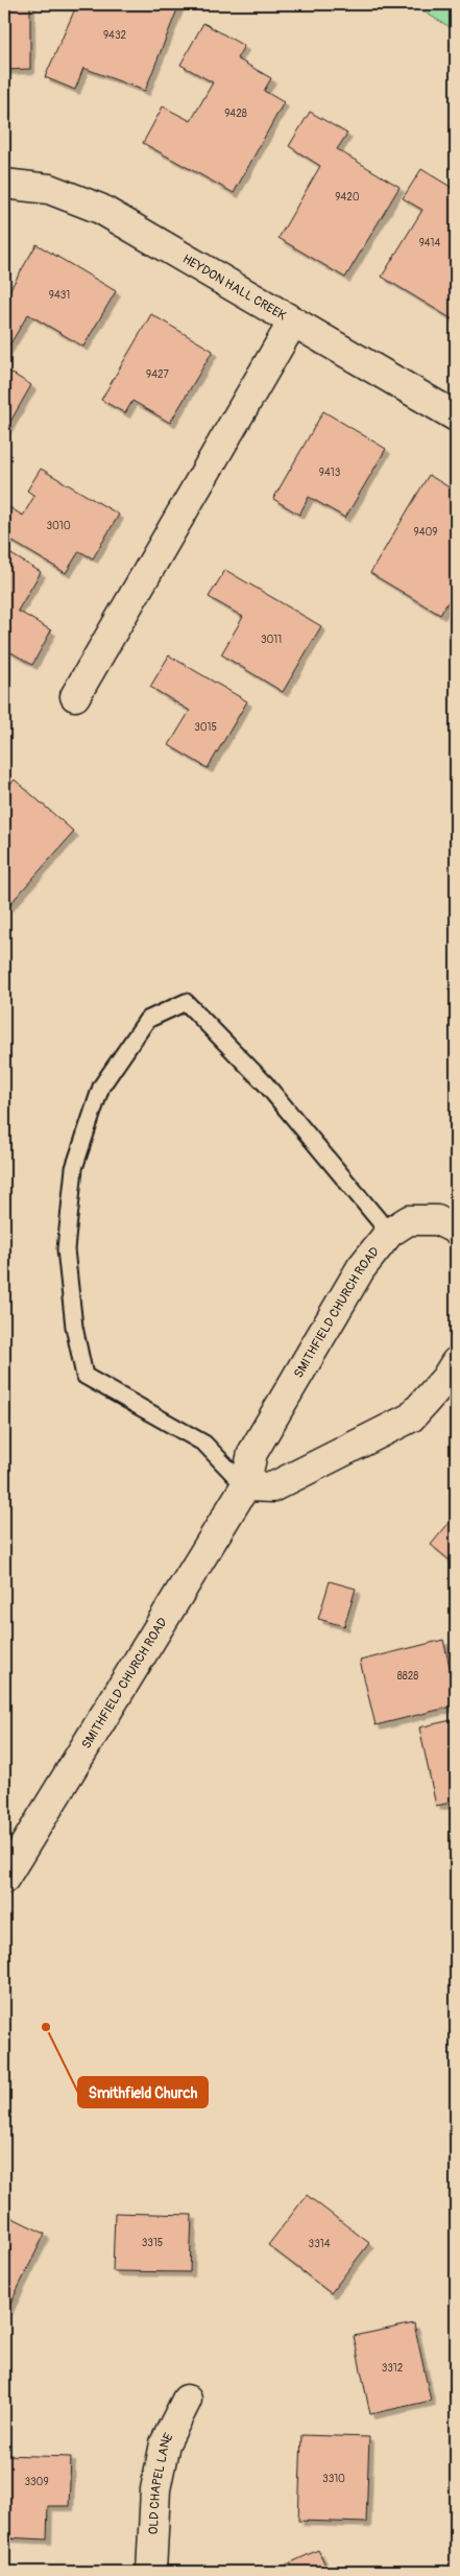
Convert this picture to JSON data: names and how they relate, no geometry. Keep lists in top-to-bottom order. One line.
{"streets":{"street":["HEYDON HALL CREEK","SMITHFIELD CHURCH ROAD","OLD CHAPEL LANE"]},"places":["Smithfield Church"],"house_numbers":["9432","9428","9420","9414","9431","9427","9413","3010","9409","3011","3015","8828","3315","3314","3312","3310","3309"]}
